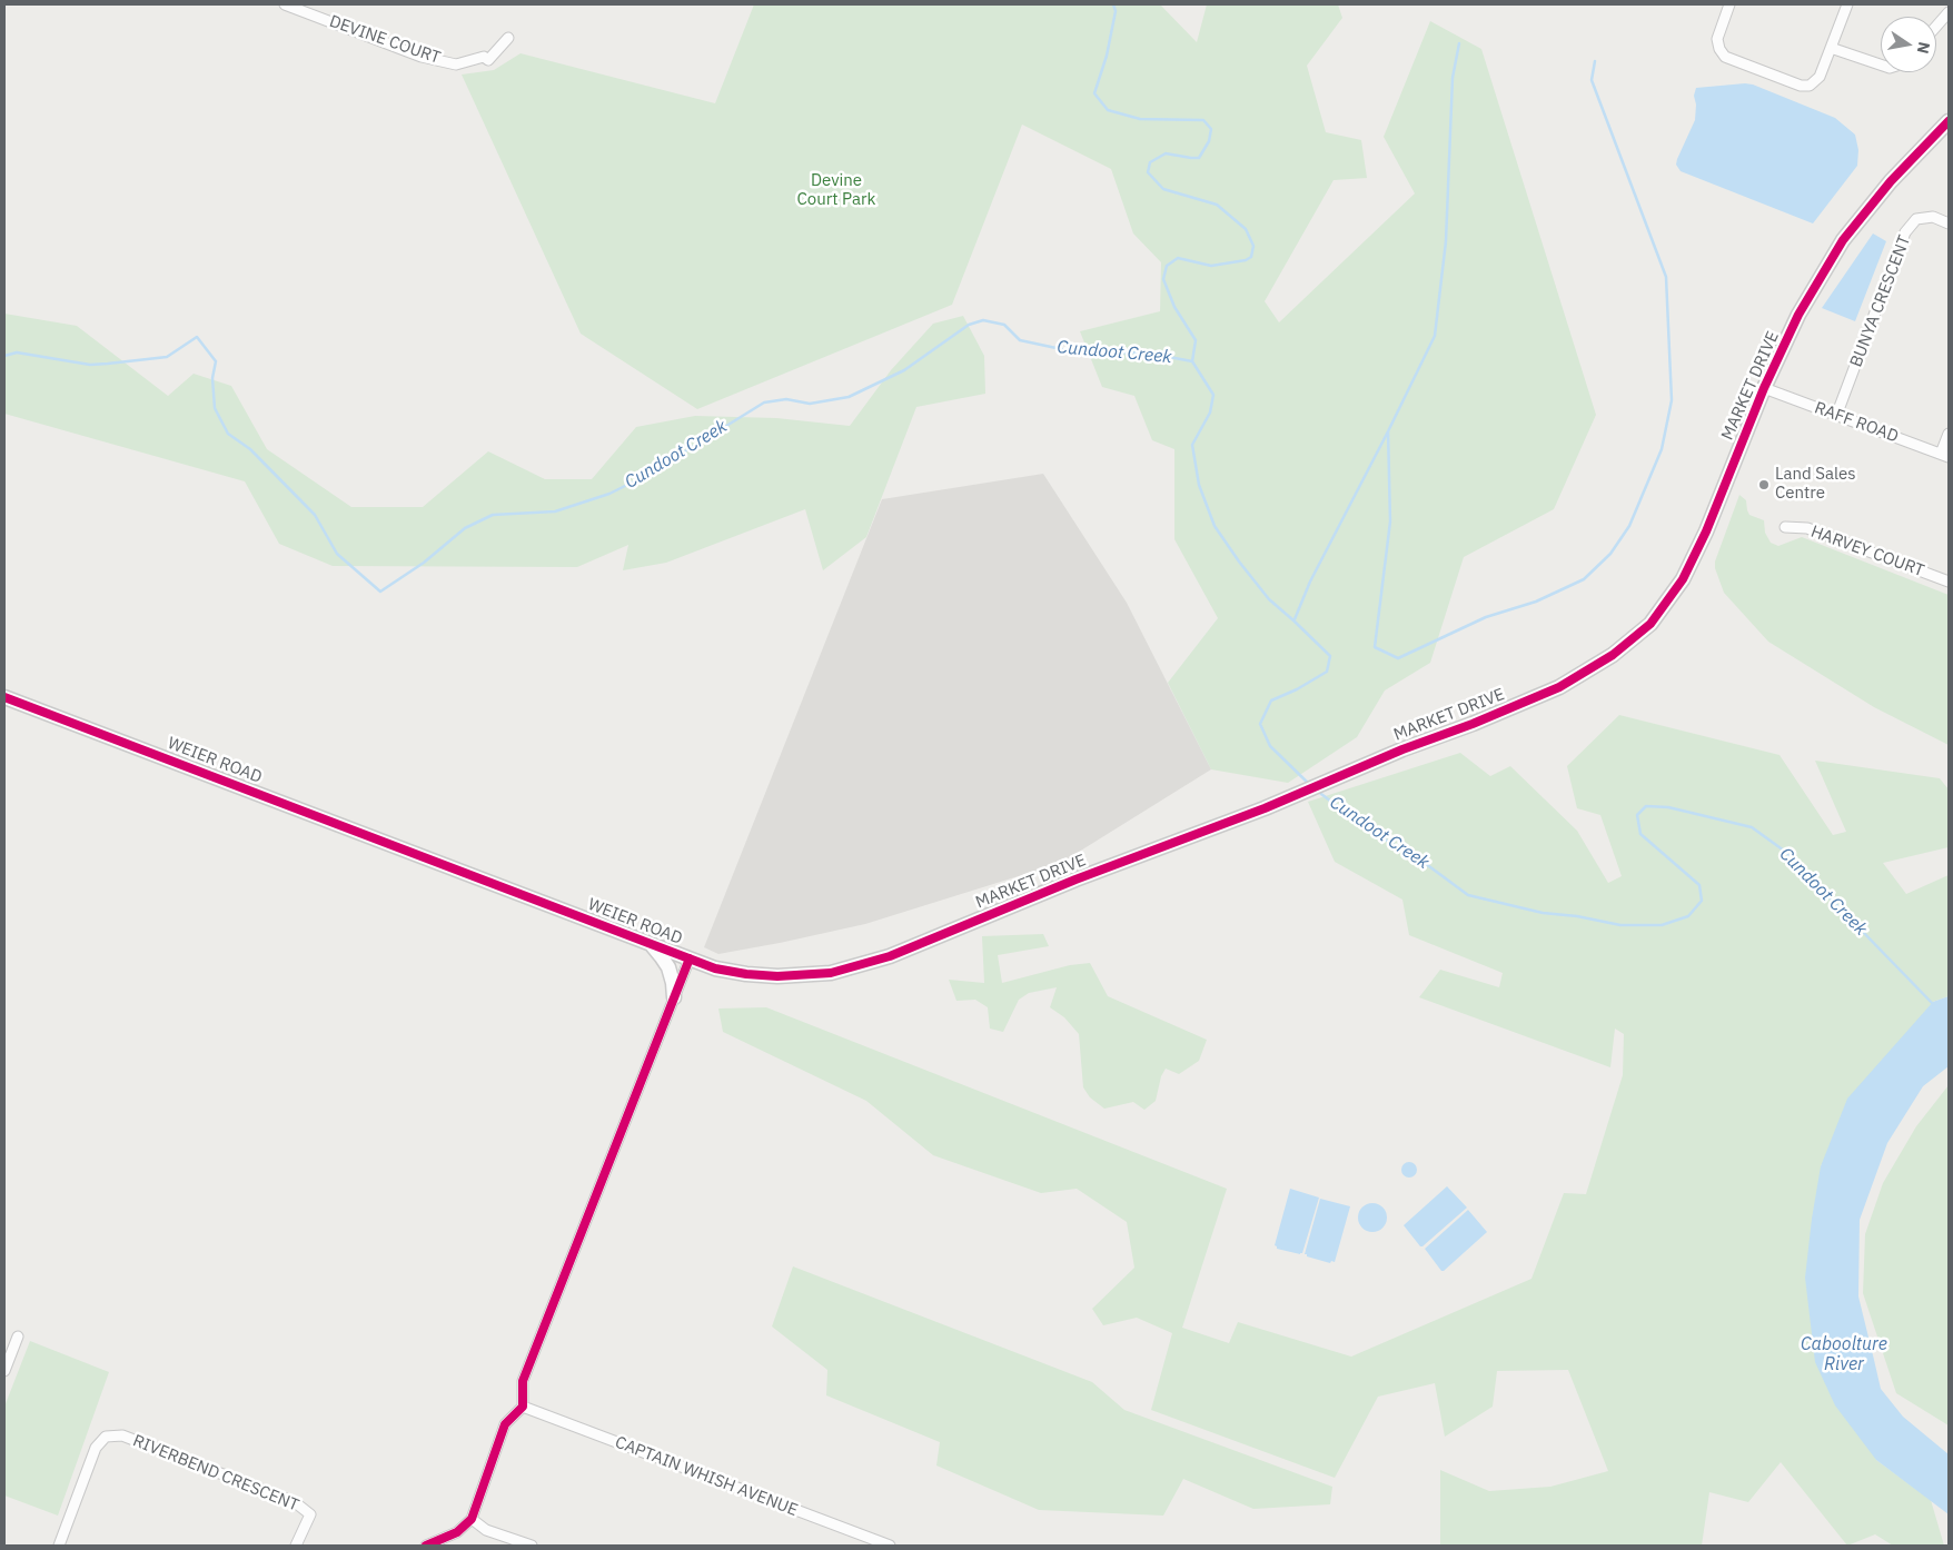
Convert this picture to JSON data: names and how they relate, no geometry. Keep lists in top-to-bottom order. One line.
{"streets":{"street":["DEVINE COURT","BUNYA CRESCENT","MARKET DRIVE","RAFF ROAD","HARVEY COURT","WEIER ROAD","RIVERBEND CRESCENT","CAPTAIN WHISH AVENUE"]},"crossings":[["BUNYA CRESCENT","RAFF ROAD"],["MARKET DRIVE","RAFF ROAD"],["MARKET DRIVE","WEIER ROAD"],["WEIER ROAD","CAPTAIN WHISH AVENUE"]],"water":["Cundoot Creek","Caboolture River"],"parks":["Devine Court Park"],"places":["Land Sales Centre"],"north":"right"}
